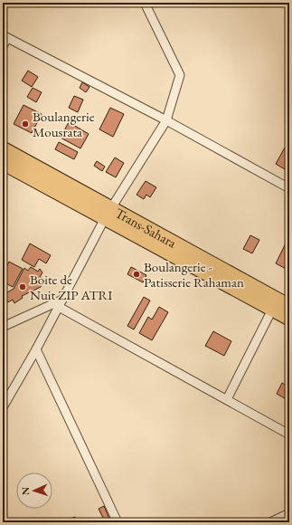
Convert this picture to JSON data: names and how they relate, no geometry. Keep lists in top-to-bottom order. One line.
{"streets":{"main road":["Trans-Sahara"]},"places":["Boulangerie Mousrata","Boulangerie - Patisserie Rahaman","Boite de Nuit ZIP ATRI"],"north":"left"}
